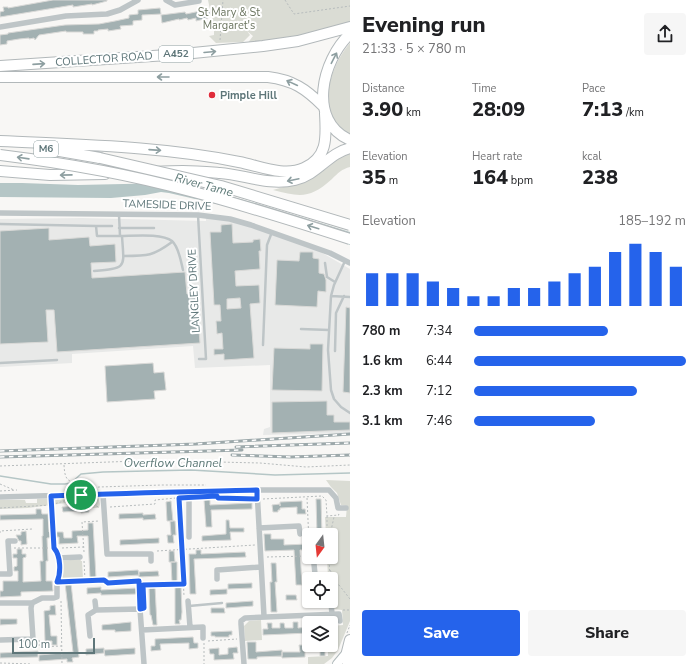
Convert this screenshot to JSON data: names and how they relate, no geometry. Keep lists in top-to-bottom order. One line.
{"streets":{"highway":["A452","COLLECTOR ROAD","M6"],"street":["TAMESIDE DRIVE"],"lane":["LANGLEY DRIVE"]},"crossings":[["TAMESIDE DRIVE","LANGLEY DRIVE"]],"water":["River Tame","Overflow Channel"],"parks":["St Mary & St Margaret's"],"places":["Pimple Hill"],"scale_bar":"100 m","north":"bottom","page":{"heading":["Evening run","21:33 · 5 × 780 m"],"stats":[["Distance","3.90 km"],["Time","28:09"],["Pace","7:13 /km"],["Elevation","35 m"],["Heart rate","164 bpm"],["kcal","238"]],"chart":["Elevation","185–192 m"],"list":[{"name":"780 m","note":"7:34"},{"name":"1.6 km","note":"6:44"},{"name":"2.3 km","note":"7:12"},{"name":"3.1 km","note":"7:46"}],"buttons":["Save","Share"],"scale":"100 m"}}
